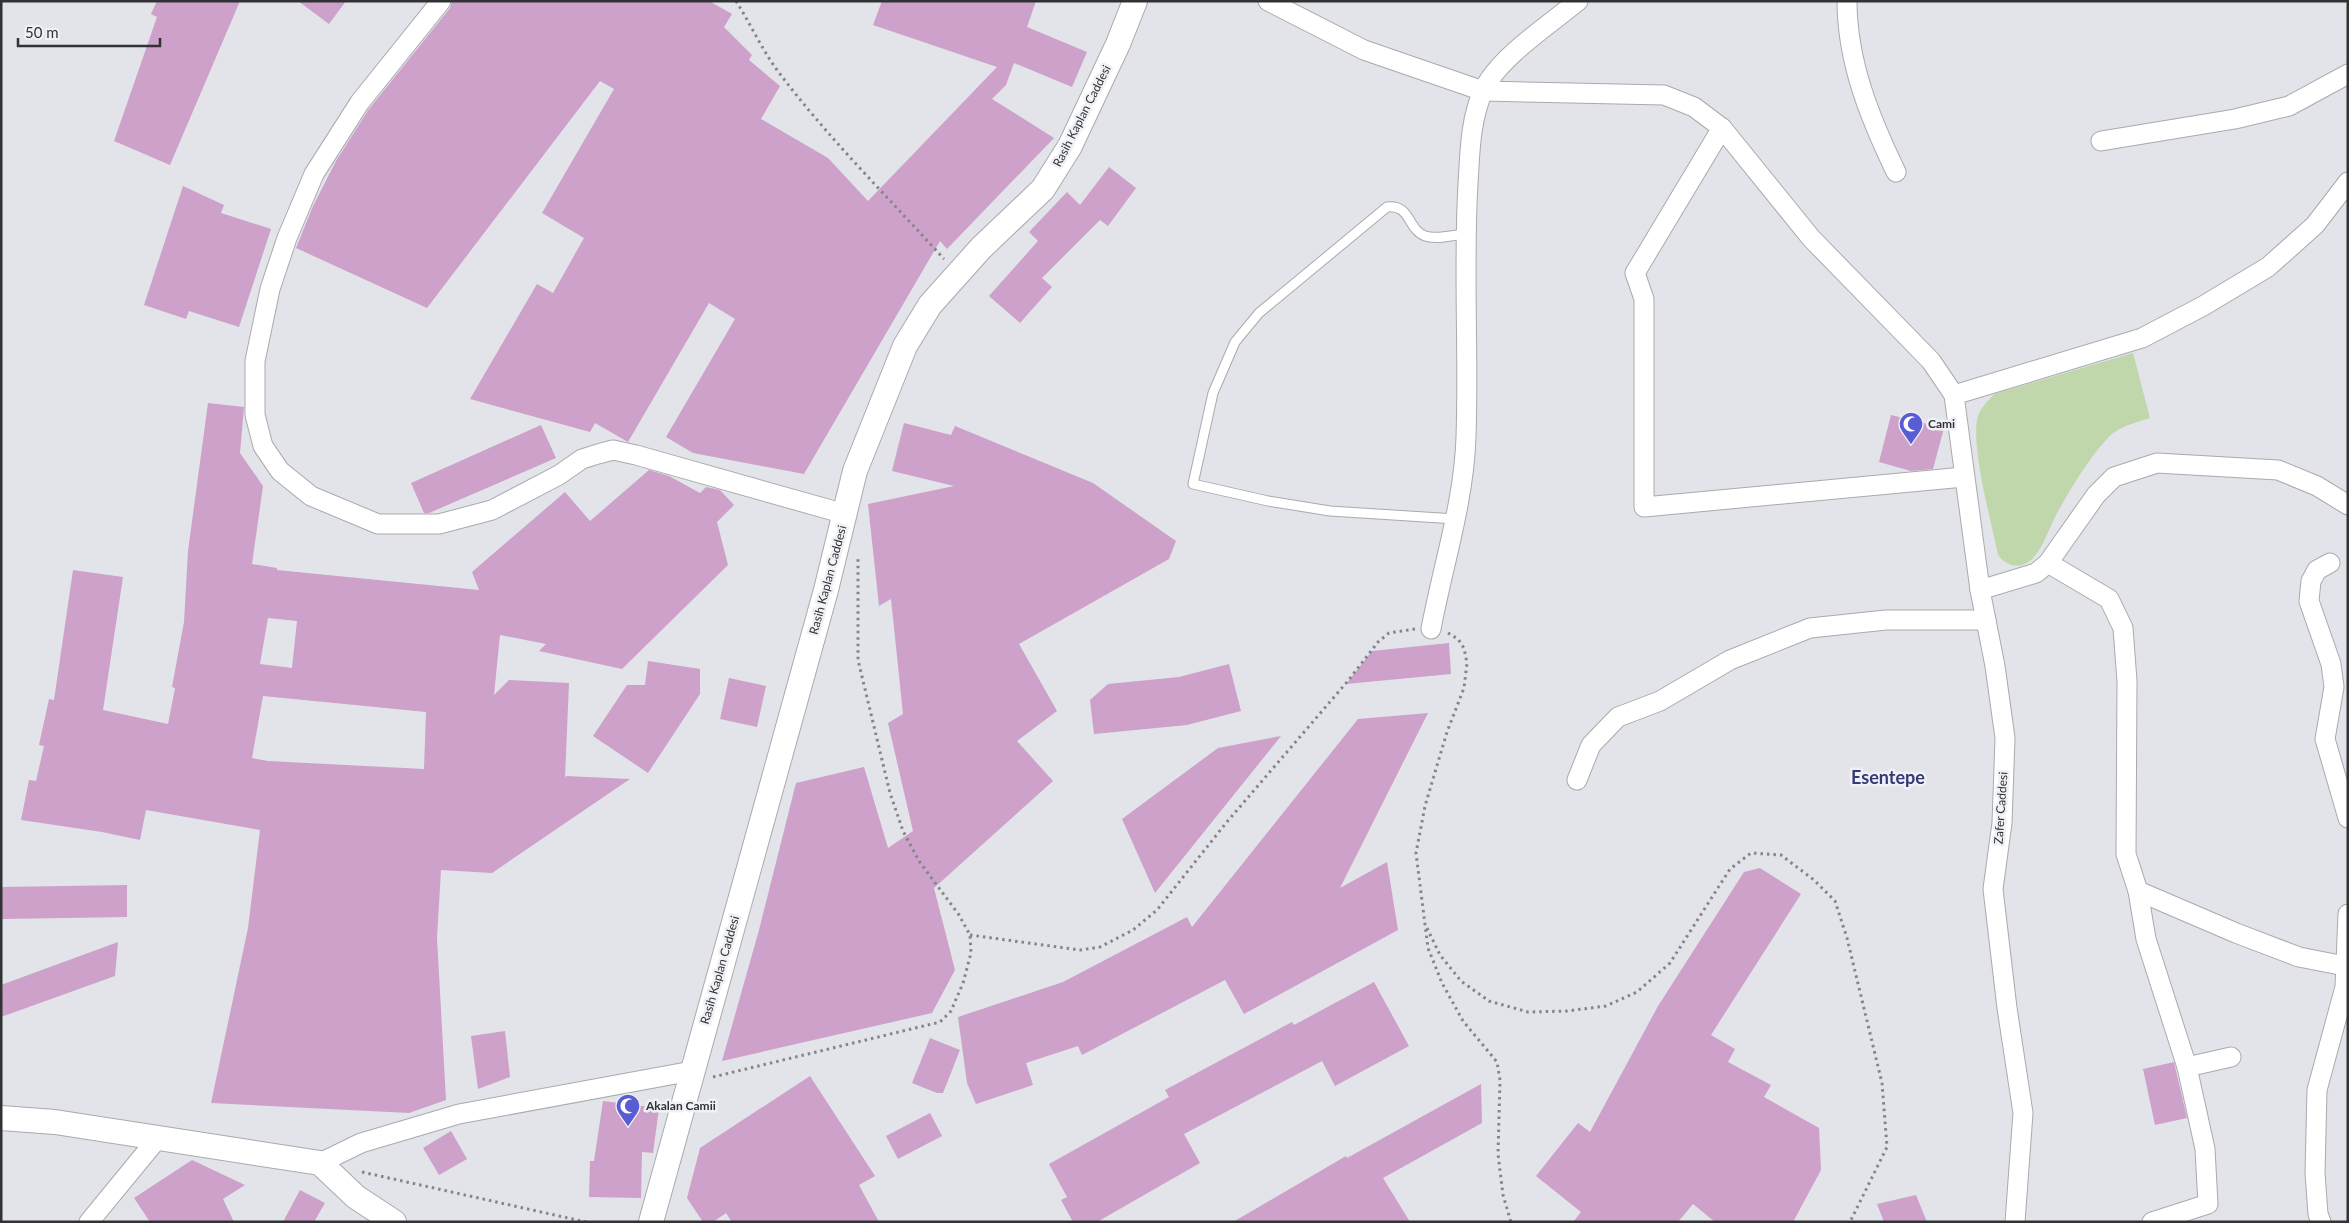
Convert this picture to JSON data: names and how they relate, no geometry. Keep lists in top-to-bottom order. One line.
{"streets":{"street":["Rasih Kaplan Caddesi","Zafer Caddesi"]},"districts":["Esentepe"],"places":{"mosque":["Cami","Akalan Camii"]},"scale_bar":"50 m"}
